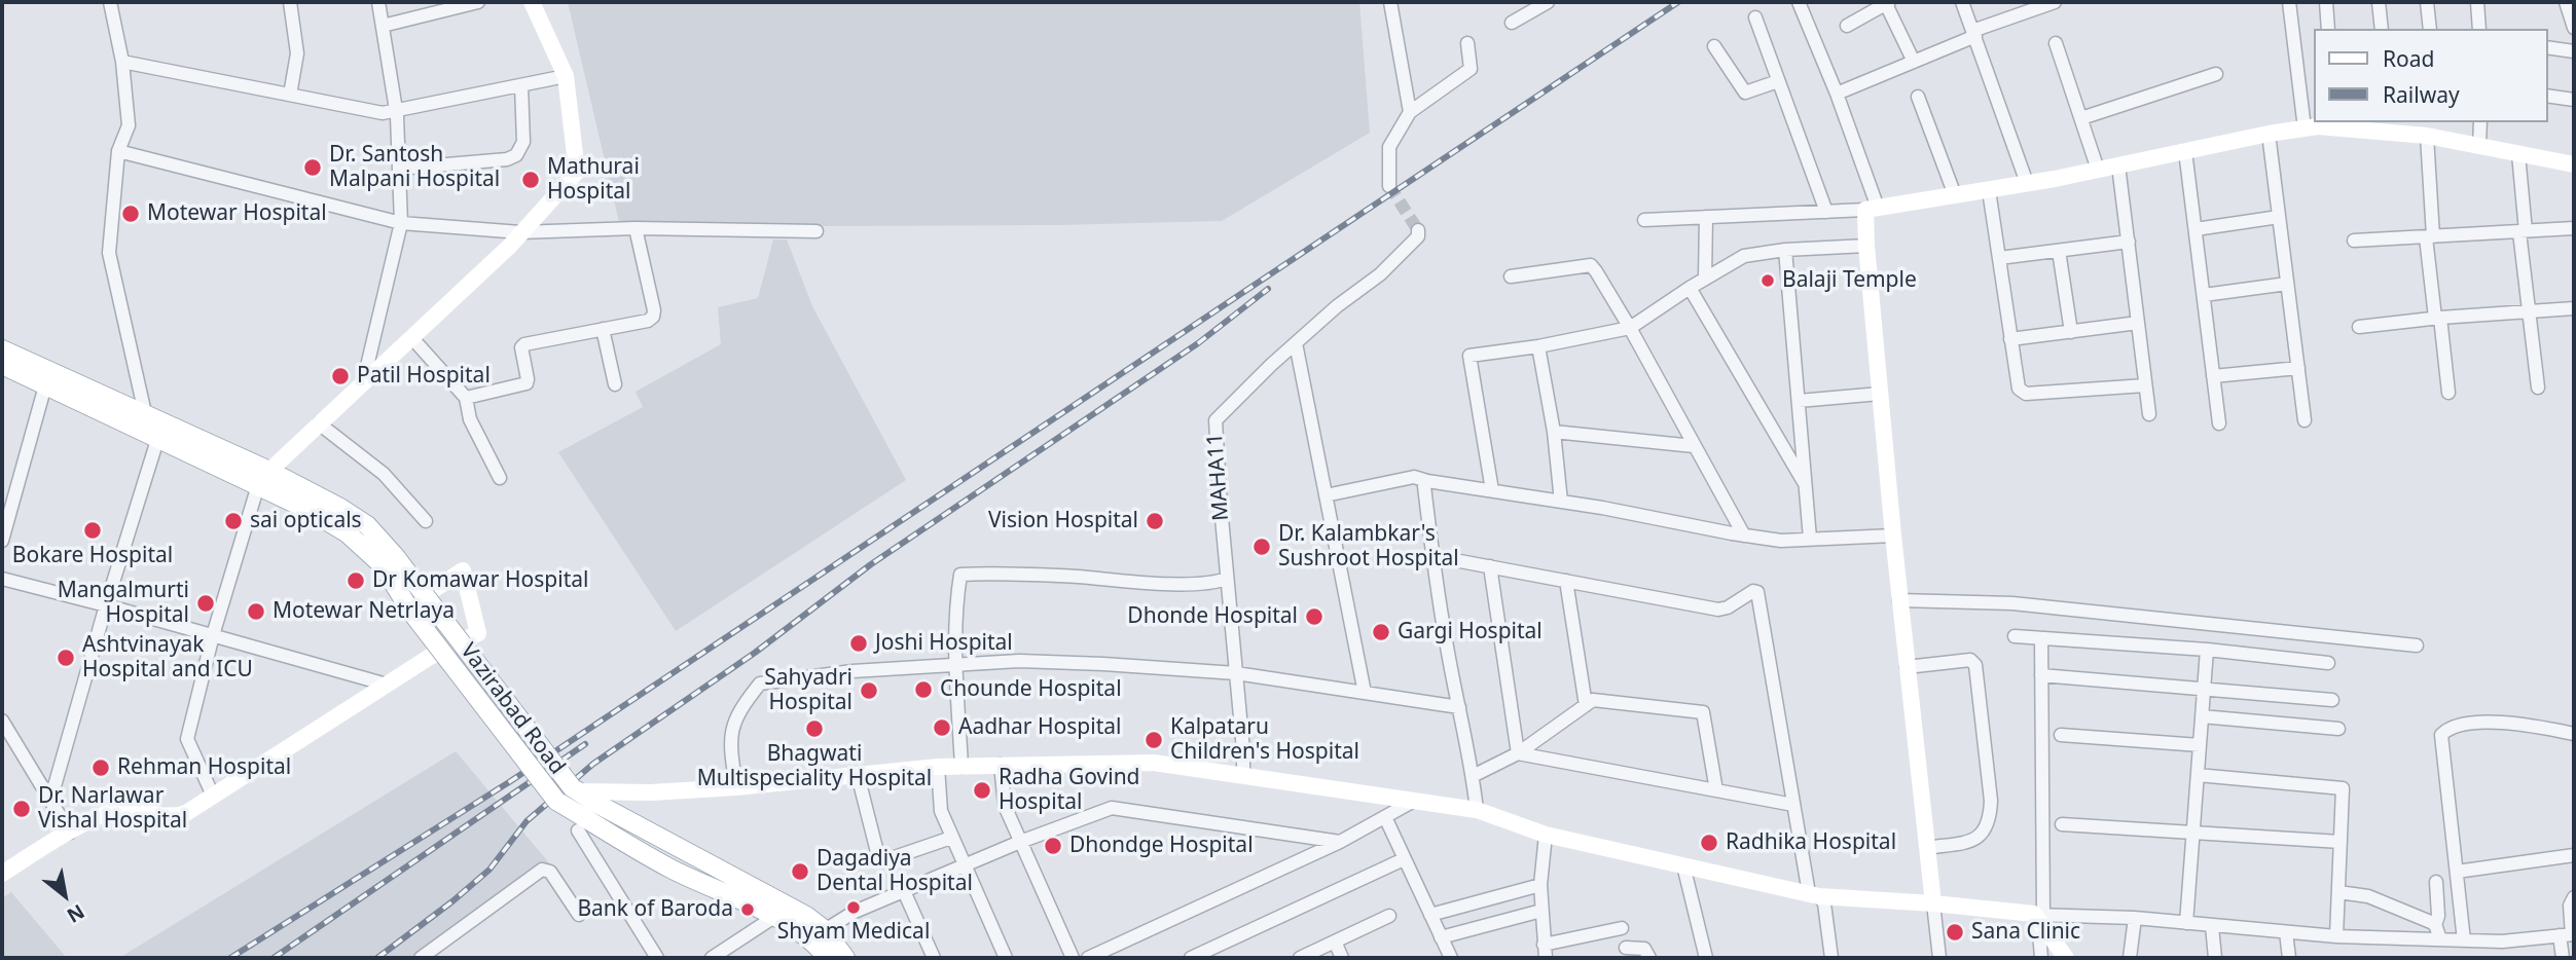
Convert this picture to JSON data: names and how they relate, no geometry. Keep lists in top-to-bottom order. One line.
{"streets":{"main road":["Vazirabad Road"],"street":["MAHA11"]},"places":["Dr. Santosh Malpani Hospital","Mathurai Hospital","Motewar Hospital","Balaji Temple","Patil Hospital","sai opticals","Vision Hospital","Bokare Hospital","Dr. Kalambkar's Sushroot Hospital","Dr Komawar Hospital","Mangalmurti Hospital","Motewar Netrlaya","Dhonde Hospital","Gargi Hospital","Joshi Hospital","Ashtvinayak Hospital and ICU","Chounde Hospital","Sahyadri Hospital","Aadhar Hospital","Bhagwati Multispeciality Hospital","Kalpataru Children's Hospital","Rehman Hospital","Radha Govind Hospital","Dr. Narlawar Vishal Hospital","Radhika Hospital","Dhondge Hospital","Dagadiya Dental Hospital","Shyam Medical","Bank of Baroda","Sana Clinic"],"legend":["Road","Railway"],"north":"bottom right"}
